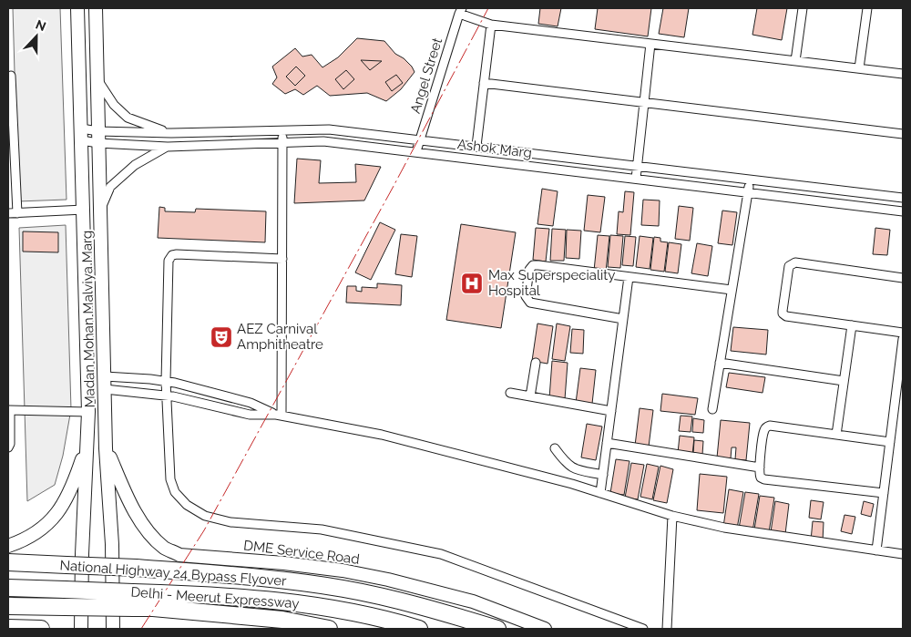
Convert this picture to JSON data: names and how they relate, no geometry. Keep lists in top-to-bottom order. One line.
{"streets":{"highway":["National Highway 24 Bypass Flyover","Delhi - Meerut Expressway"],"main road":["Madan Mohan Malviya Marg","DME Service Road"],"street":["Angel Street","Ashok Marg"]},"crossings":[["Angel Street","Ashok Marg"],["Ashok Marg","Madan Mohan Malviya Marg"],["Madan Mohan Malviya Marg","DME Service Road"]],"places":{"hospital":["Max Superspeciality Hospital"],"theatre":["AEZ Carnival Amphitheatre"]},"north":"top"}
